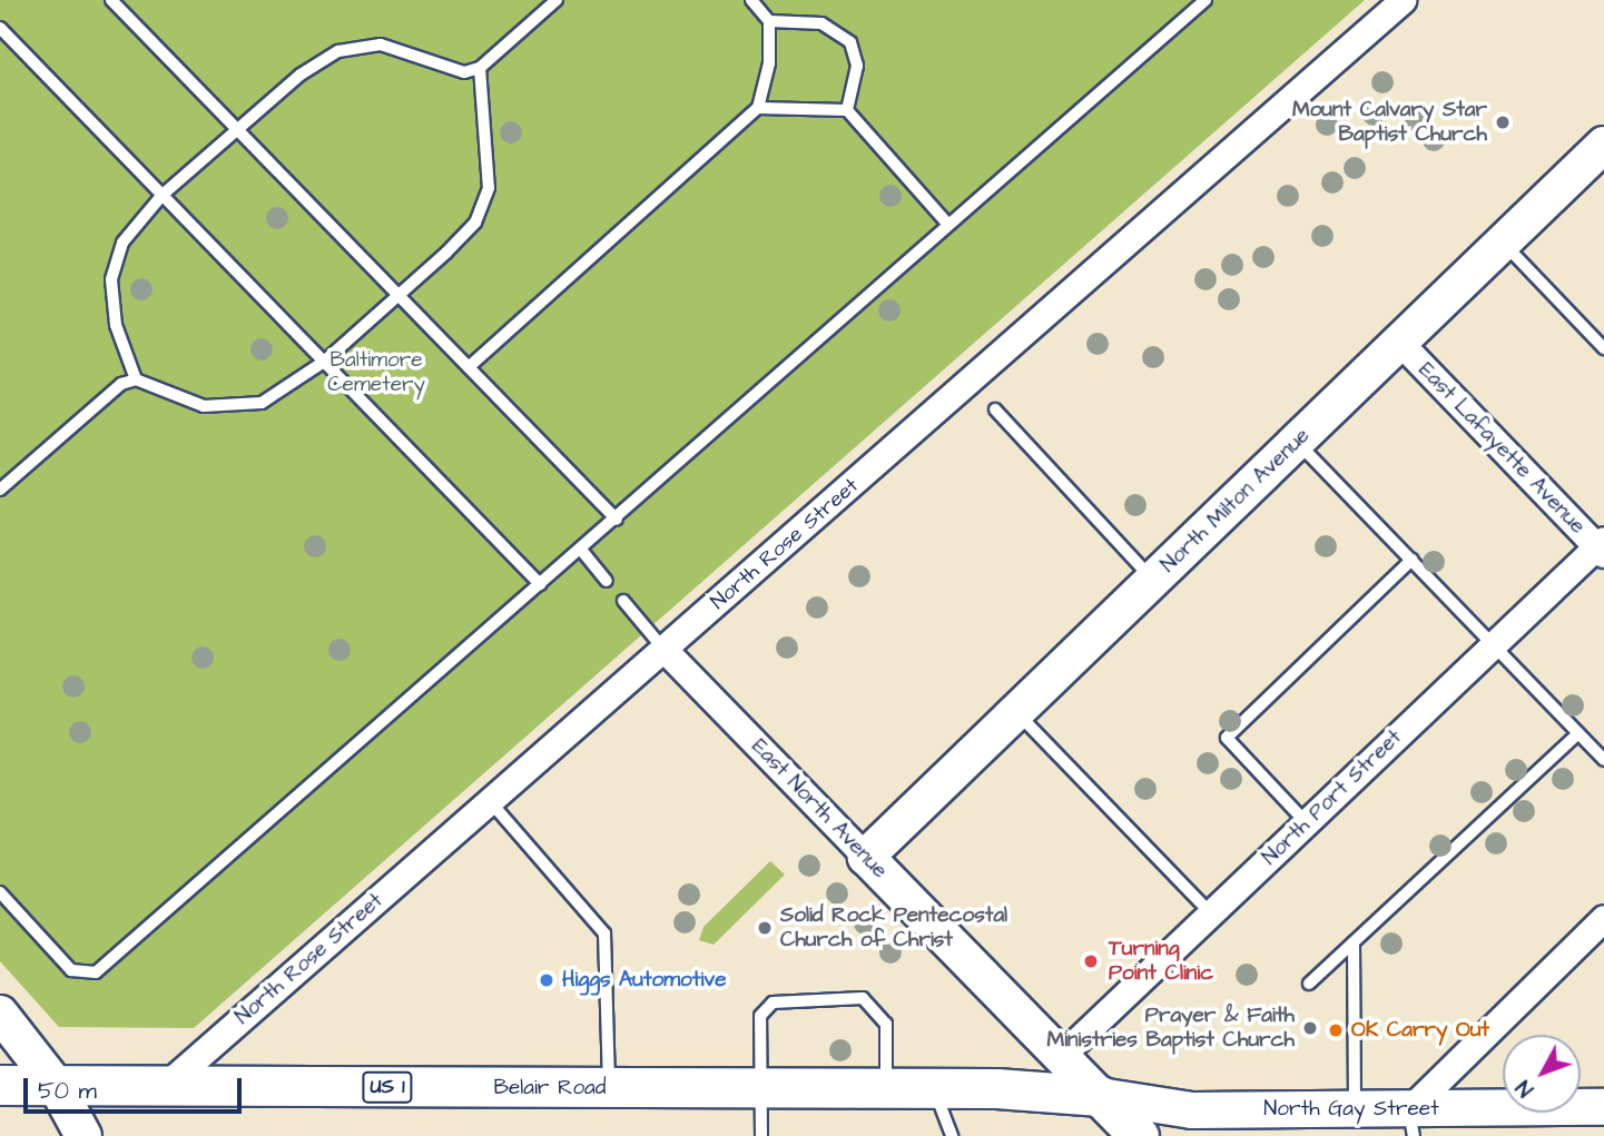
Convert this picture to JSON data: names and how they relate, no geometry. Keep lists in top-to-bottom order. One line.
{"streets":{"main road":["East North Avenue","US 1","Belair Road"],"street":["East Lafayette Avenue","North Milton Avenue","North Rose Street","North Port Street","North Gay Street"]},"crossings":[["East Lafayette Avenue","North Milton Avenue"],["East Lafayette Avenue","North Port Street"],["North Milton Avenue","East North Avenue"],["North Rose Street","East North Avenue"],["North Rose Street","Belair Road"],["North Port Street","East North Avenue"],["East North Avenue","Belair Road"],["East North Avenue","North Gay Street"],["Belair Road","North Gay Street"]],"parks":["Baltimore Cemetery"],"places":["Mount Calvary Star Baptist Church","Solid Rock Pentecostal Church of Christ","Turning Point Clinic","Higgs Automotive","Prayer & Faith Ministries Baptist Church","OK Carry Out"],"scale_bar":"50 m","north":"bottom left"}
